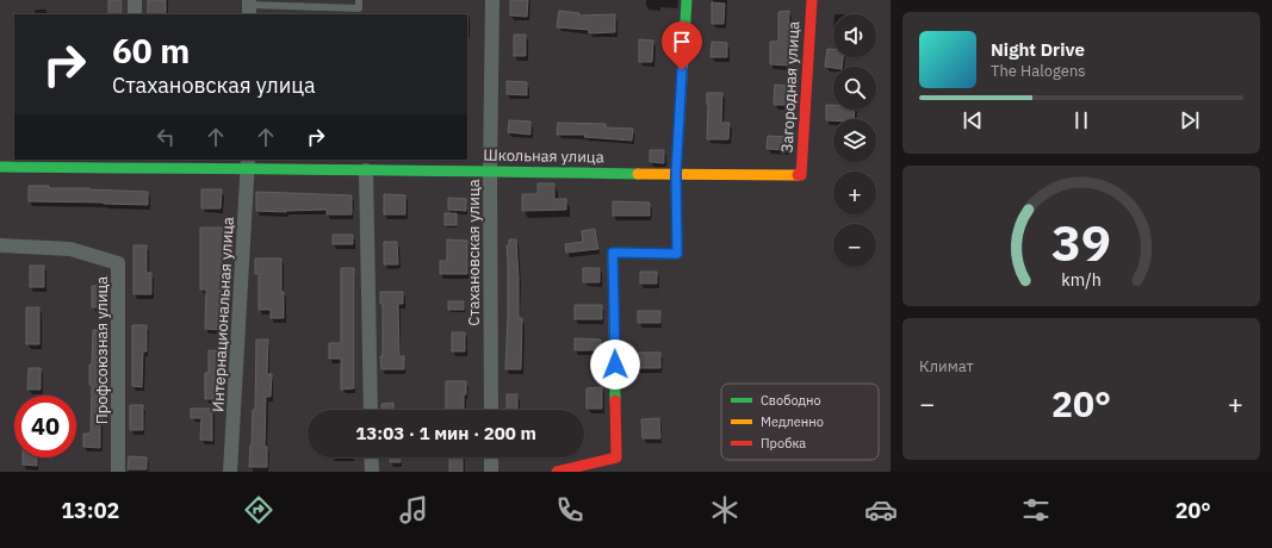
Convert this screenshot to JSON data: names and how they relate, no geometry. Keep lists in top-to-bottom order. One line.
{"streets":{"street":["Загородная улица","Школьная улица","Стахановская улица","Интернациональная улица","Профсоюзная улица"]},"crossings":[["Загородная улица","Школьная улица"],["Школьная улица","Стахановская улица"],["Школьная улица","Интернациональная улица"]],"legend":["Свободно","Медленно","Пробка"],"page":{"map_buttons":["+","−"],"turn":["60 m","Стахановская улица"],"song":["Night Drive","The Halogens"],"tile":"Климат","heat":["−","20°","+"],"limit":"40","trip":"13:03 · 1 мин · 200 m","tabs":["13:02","20°"],"gauge":["39","km/h"]}}
